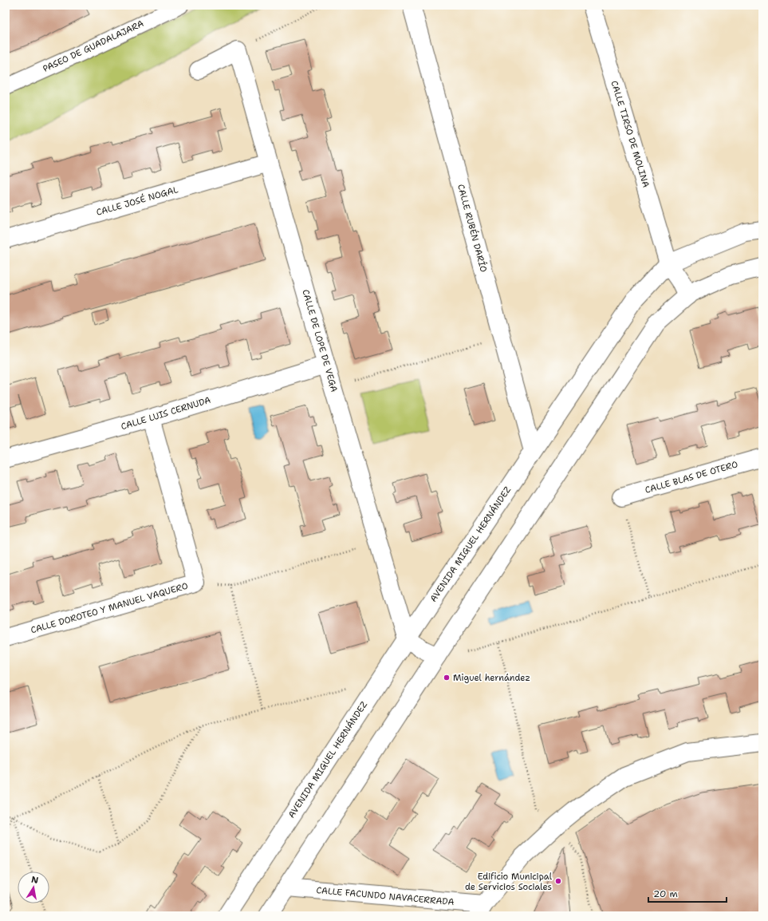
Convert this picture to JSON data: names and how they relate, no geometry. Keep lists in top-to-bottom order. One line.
{"streets":{"street":["PASEO DE GUADALAJARA","CALLE TIRSO DE MOLINA","CALLE JOSÉ NOGAL","CALLE RUBÉN DARÍO","CALLE DE LOPE DE VEGA","CALLE LUIS CERNUDA","CALLE BLAS DE OTERO","AVENIDA MIGUEL HERNÁNDEZ","CALLE DOROTEO Y MANUEL VAQUERO","CALLE FACUNDO NAVACERRADA"]},"crossings":[["CALLE TIRSO DE MOLINA","AVENIDA MIGUEL HERNÁNDEZ"],["CALLE JOSÉ NOGAL","CALLE DE LOPE DE VEGA"],["CALLE RUBÉN DARÍO","AVENIDA MIGUEL HERNÁNDEZ"],["CALLE DE LOPE DE VEGA","CALLE LUIS CERNUDA"],["CALLE DE LOPE DE VEGA","AVENIDA MIGUEL HERNÁNDEZ"],["CALLE LUIS CERNUDA","CALLE DOROTEO Y MANUEL VAQUERO"]],"places":["Miguel hernández","Edificio Municipal de Servicios Sociales"],"scale_bar":"20 m","north":"top"}
